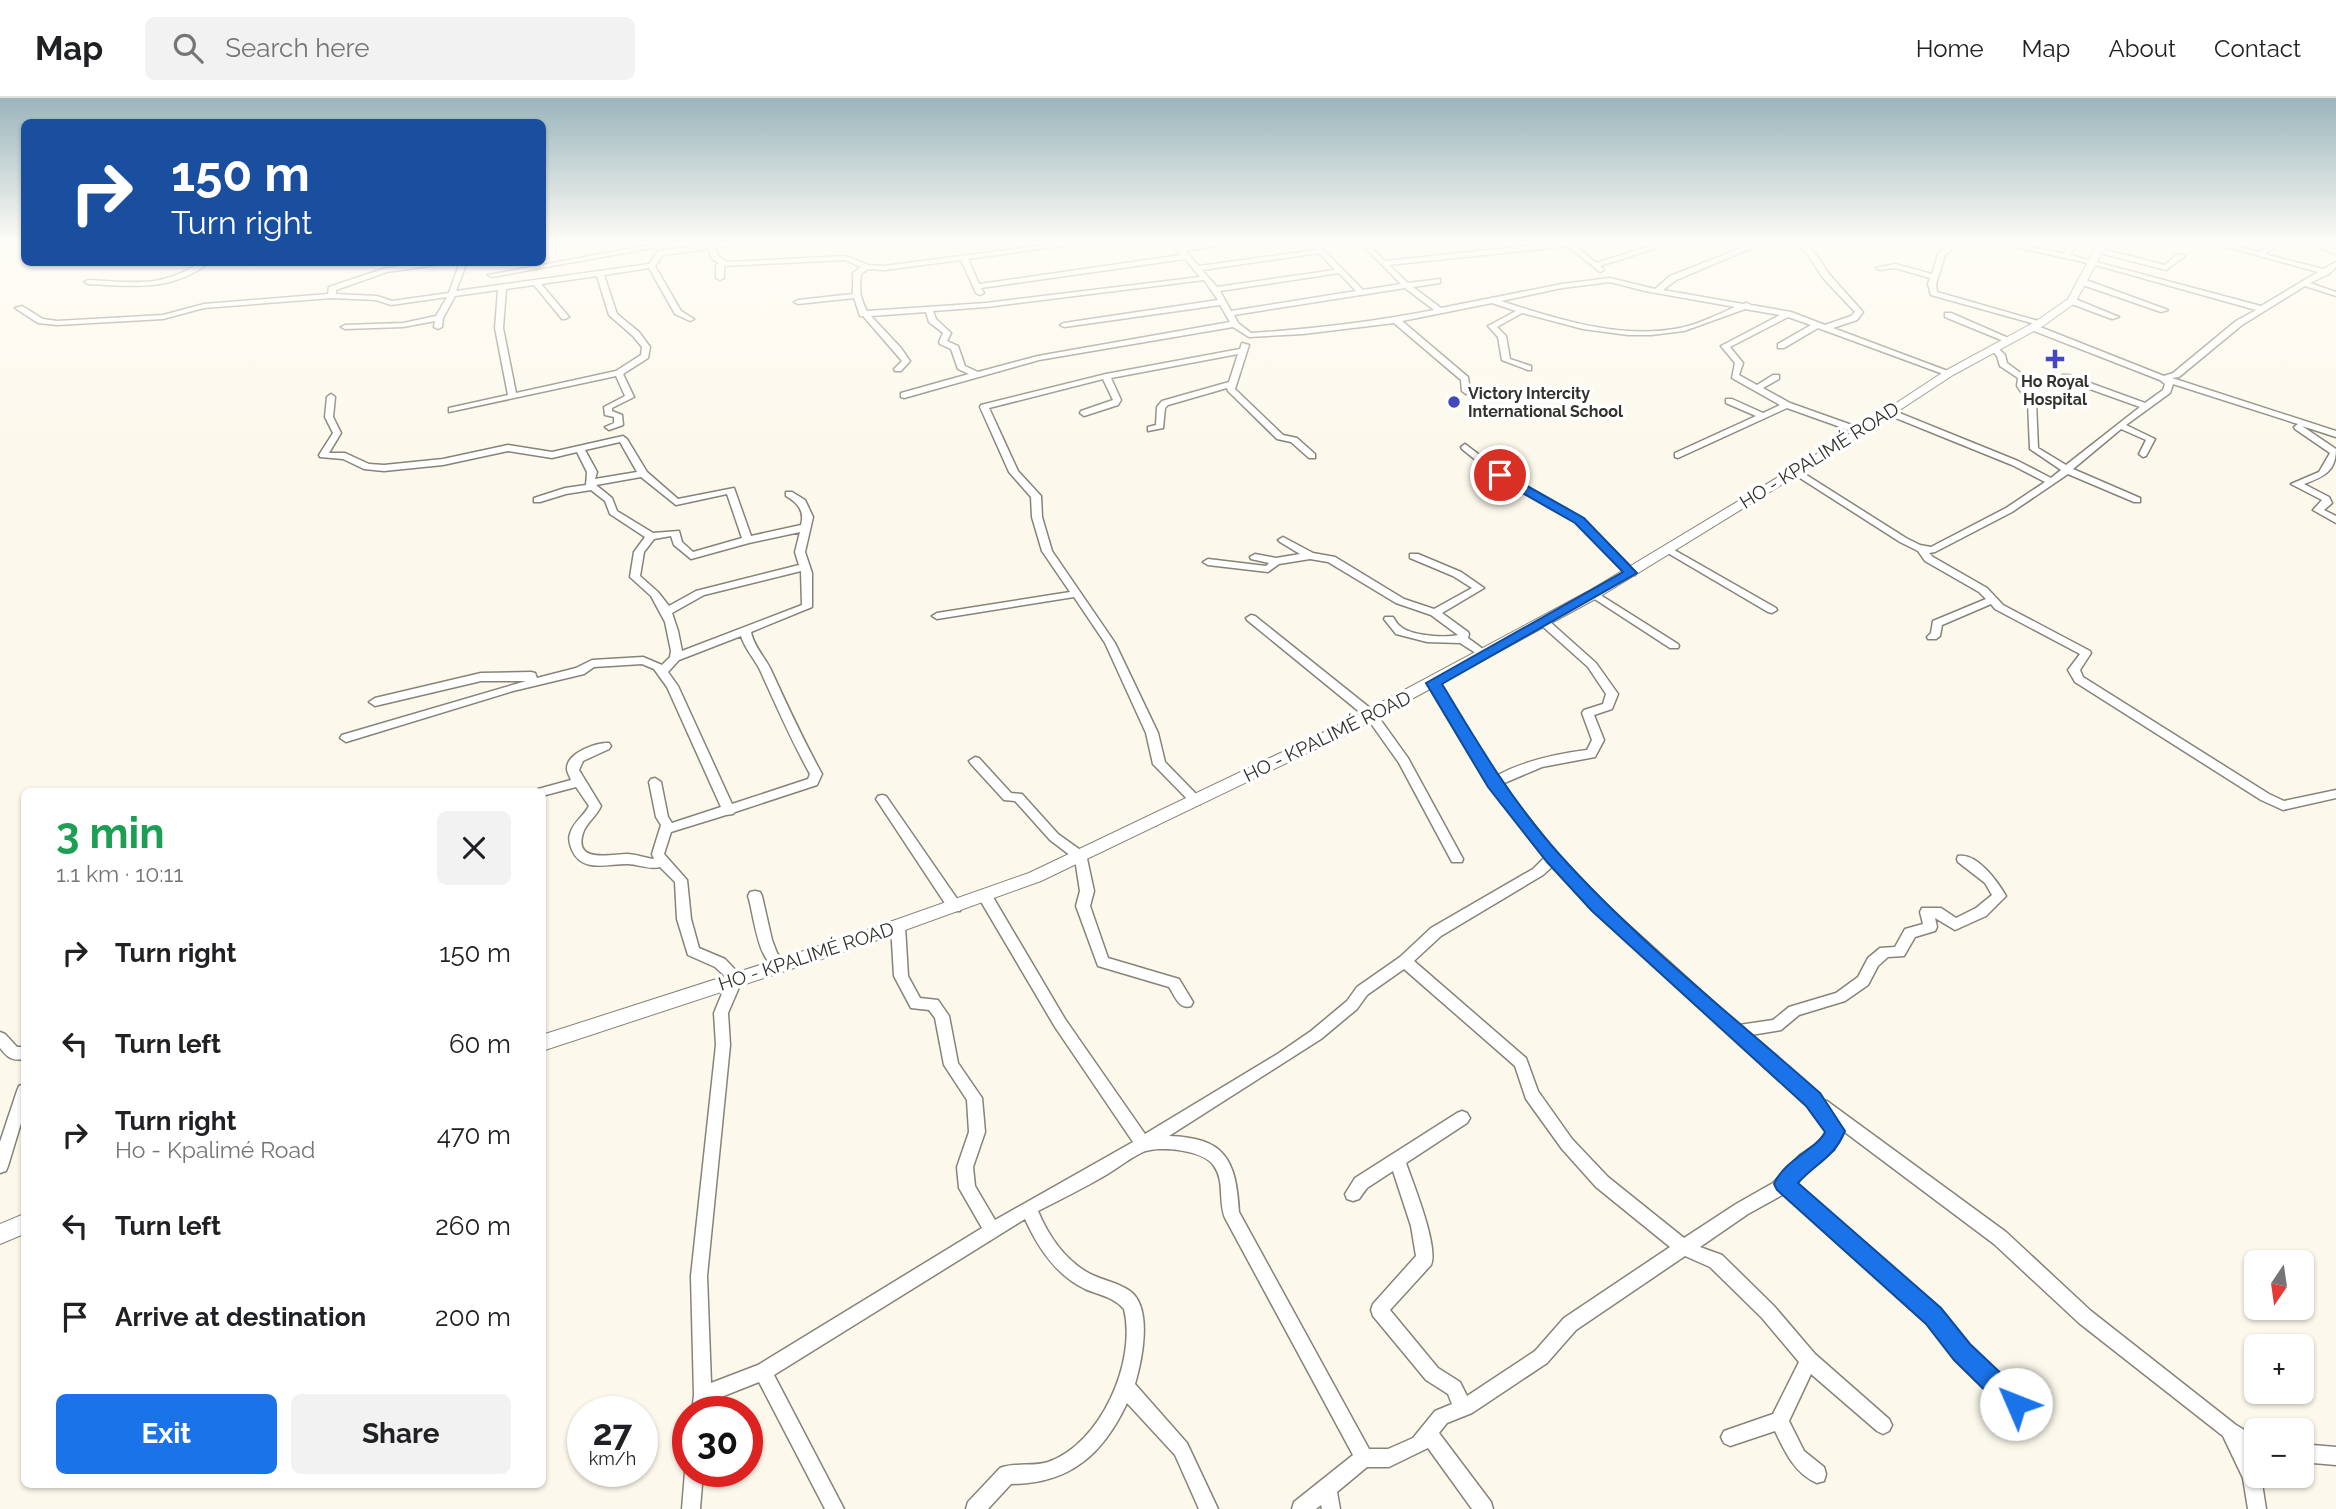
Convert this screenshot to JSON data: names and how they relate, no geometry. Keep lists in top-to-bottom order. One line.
{"streets":{"main road":["HO - KPALIMÉ ROAD"]},"places":{"health":["Ho Royal Hospital"],"other":["Victory Intercity International School"]},"north":"bottom","page":{"header":"Map","search":"Search here","nav":["Home","Map","About","Contact"],"turn":["150 m","Turn right"],"heading":["3 min","1.1 km · 10:11"],"list":[{"name":"Turn right","value":"150 m"},{"name":"Turn left","value":"60 m"},{"name":"Turn right","note":"Ho - Kpalimé Road","value":"470 m"},{"name":"Turn left","value":"260 m"},{"name":"Arrive at destination","value":"200 m"}],"map_buttons":["+","−"],"buttons":["Exit","Share"],"speed":"27 km/h","limit":"30"}}
